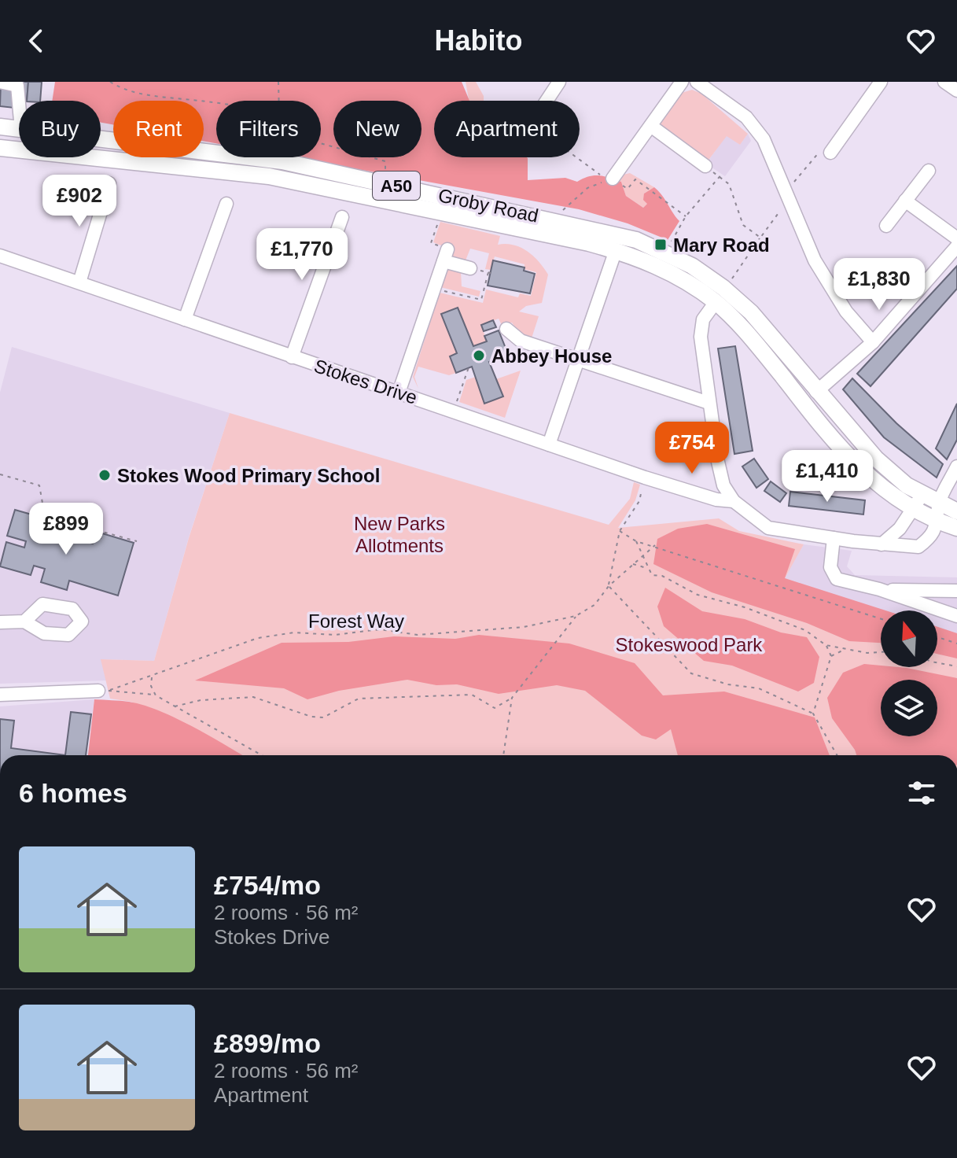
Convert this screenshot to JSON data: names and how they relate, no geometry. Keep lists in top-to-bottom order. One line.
{"streets":{"main road":["A50","Groby Road"],"street":["Stokes Drive"],"path":["Forest Way"]},"parks":["New Parks Allotments","Stokeswood Park"],"places":{"transit":["Mary Road"],"other":["Abbey House","Stokes Wood Primary School"]},"north":"top","page":{"header":"Habito","chip":["Buy","Rent","Filters","New","Apartment"],"price":["£902","£1,770","£1,830","£754","£1,410","£899"],"heading":"6 homes","list":[{"name":"£754/mo","note":"2 rooms · 56 m² · Stokes Drive"},{"name":"£899/mo","note":"2 rooms · 56 m² · Apartment"}]}}
